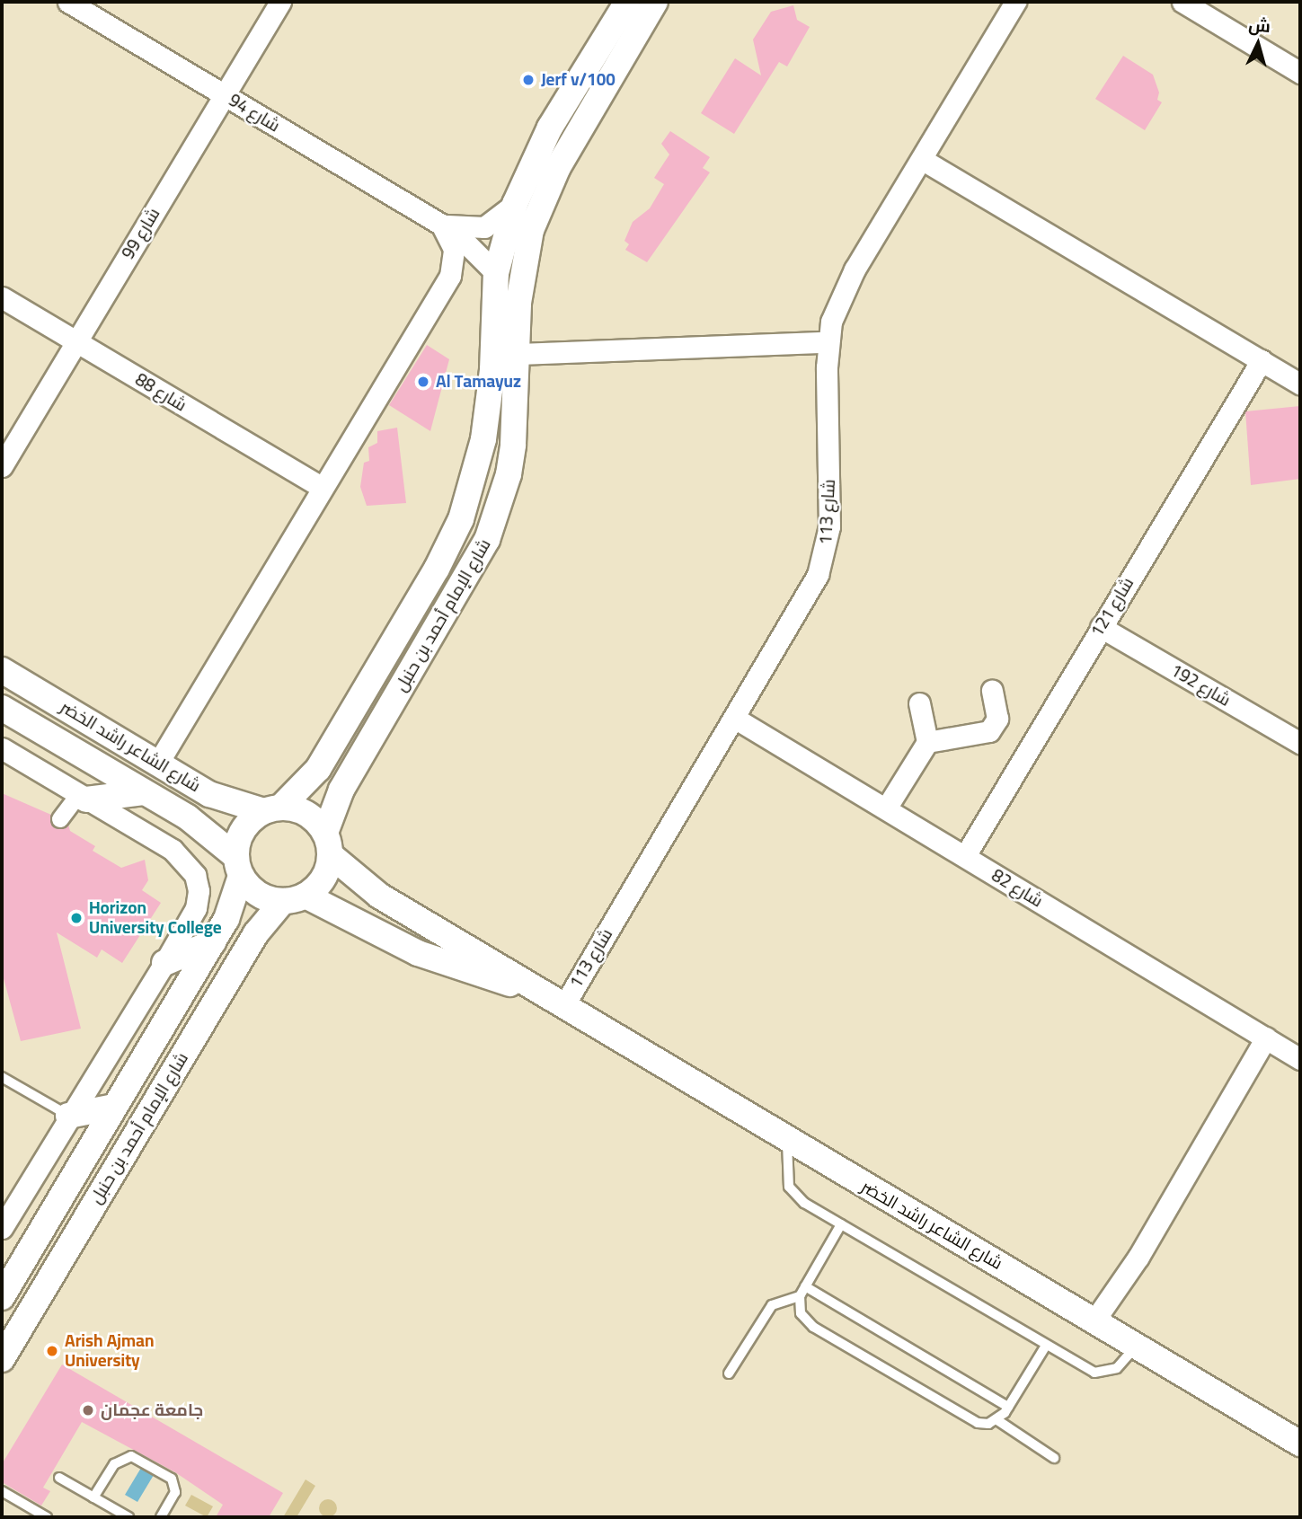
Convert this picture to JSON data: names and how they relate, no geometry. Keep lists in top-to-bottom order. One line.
{"streets":{"street":["شارع 94","شارع 99","شارع 88","شارع 113","شارع 121","شارع الإمام أحمد بن حنبل","شارع 192","شارع الشاعر راشد الخضر","شارع 82"]},"crossings":[["شارع 94","شارع 99"],["شارع 94","شارع الإمام أحمد بن حنبل"],["شارع 99","شارع 88"],["شارع 113","شارع الشاعر راشد الخضر"],["شارع 113","شارع 82"],["شارع 121","شارع 192"],["شارع 121","شارع 82"],["شارع الإمام أحمد بن حنبل","شارع الشاعر راشد الخضر"]],"places":["Jerf v/100","Al Tamayuz","Horizon University College","Arish Ajman University","جامعة عجمان"],"north":"top"}
